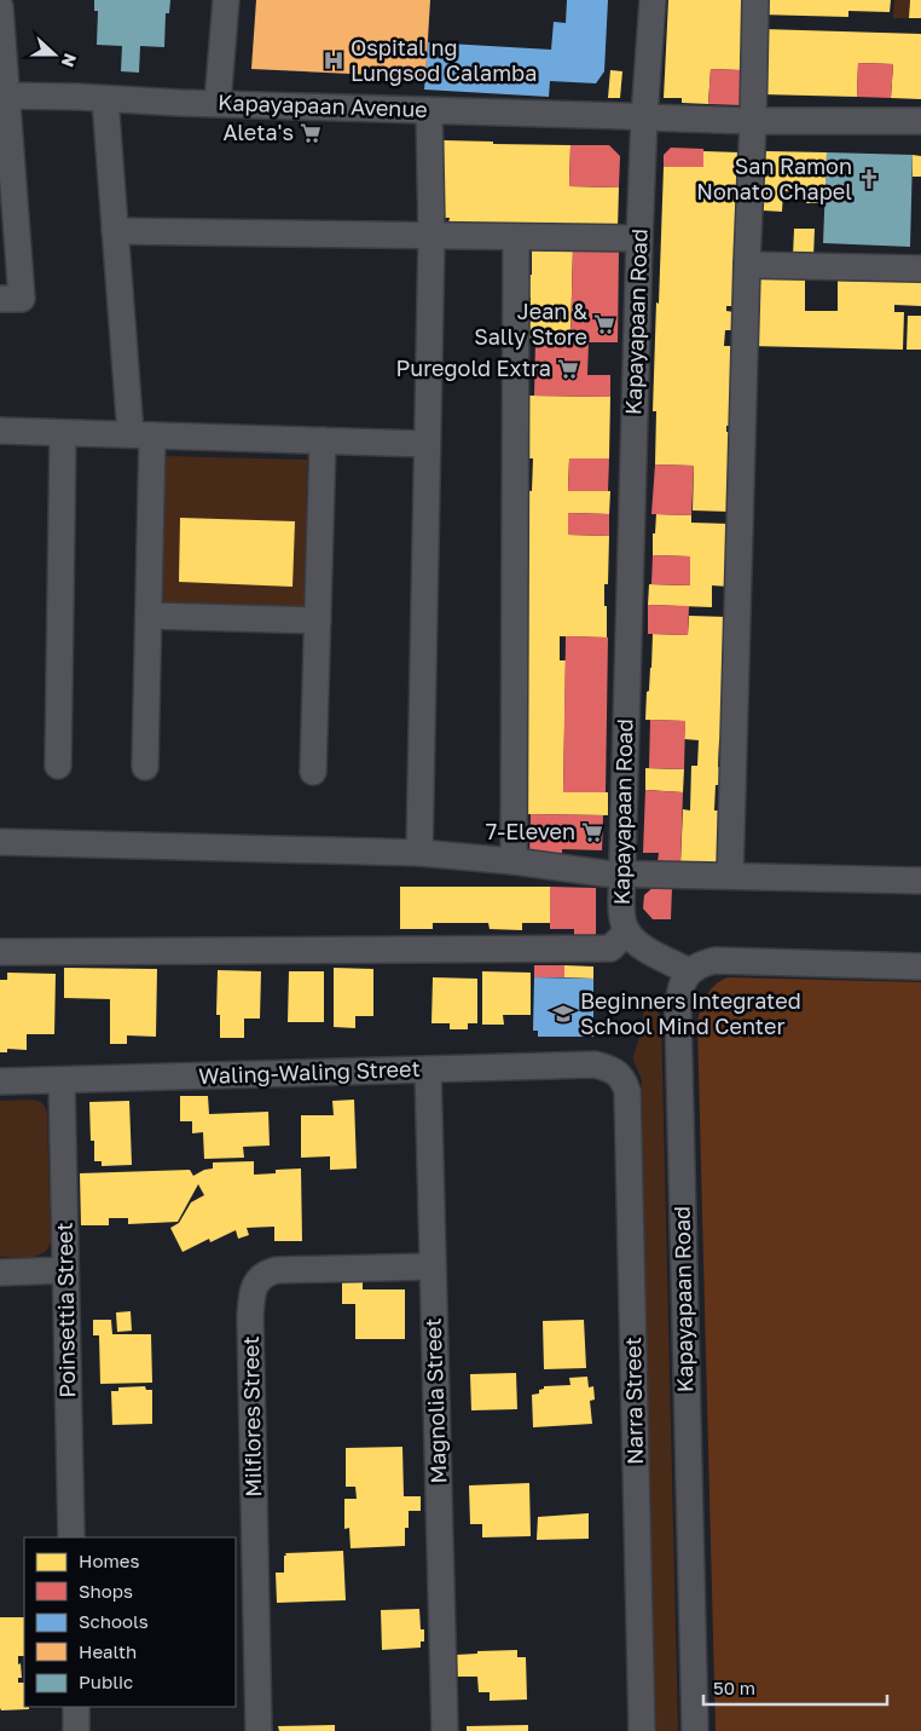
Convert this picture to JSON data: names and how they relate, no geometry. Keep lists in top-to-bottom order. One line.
{"streets":{"street":["Kapayapaan Avenue","Kapayapaan Road","Waling-Waling Street","Poinsettia Street","Magnolia Street","Narra Street","Milflores Street"]},"crossings":[["Kapayapaan Avenue","Kapayapaan Road"],["Waling-Waling Street","Poinsettia Street"],["Waling-Waling Street","Magnolia Street"],["Waling-Waling Street","Narra Street"],["Magnolia Street","Milflores Street"]],"places":{"hospital":["Ospital ng Lungsod Calamba"],"supermarket":["Aleta's","Jean & Sally Store","Puregold Extra","7-Eleven"],"church":["San Ramon Nonato Chapel"],"school or university":["Beginners Integrated School Mind Center"]},"legend":["Homes","Shops","Schools","Health","Public"],"scale_bar":"50 m","north":"right"}
